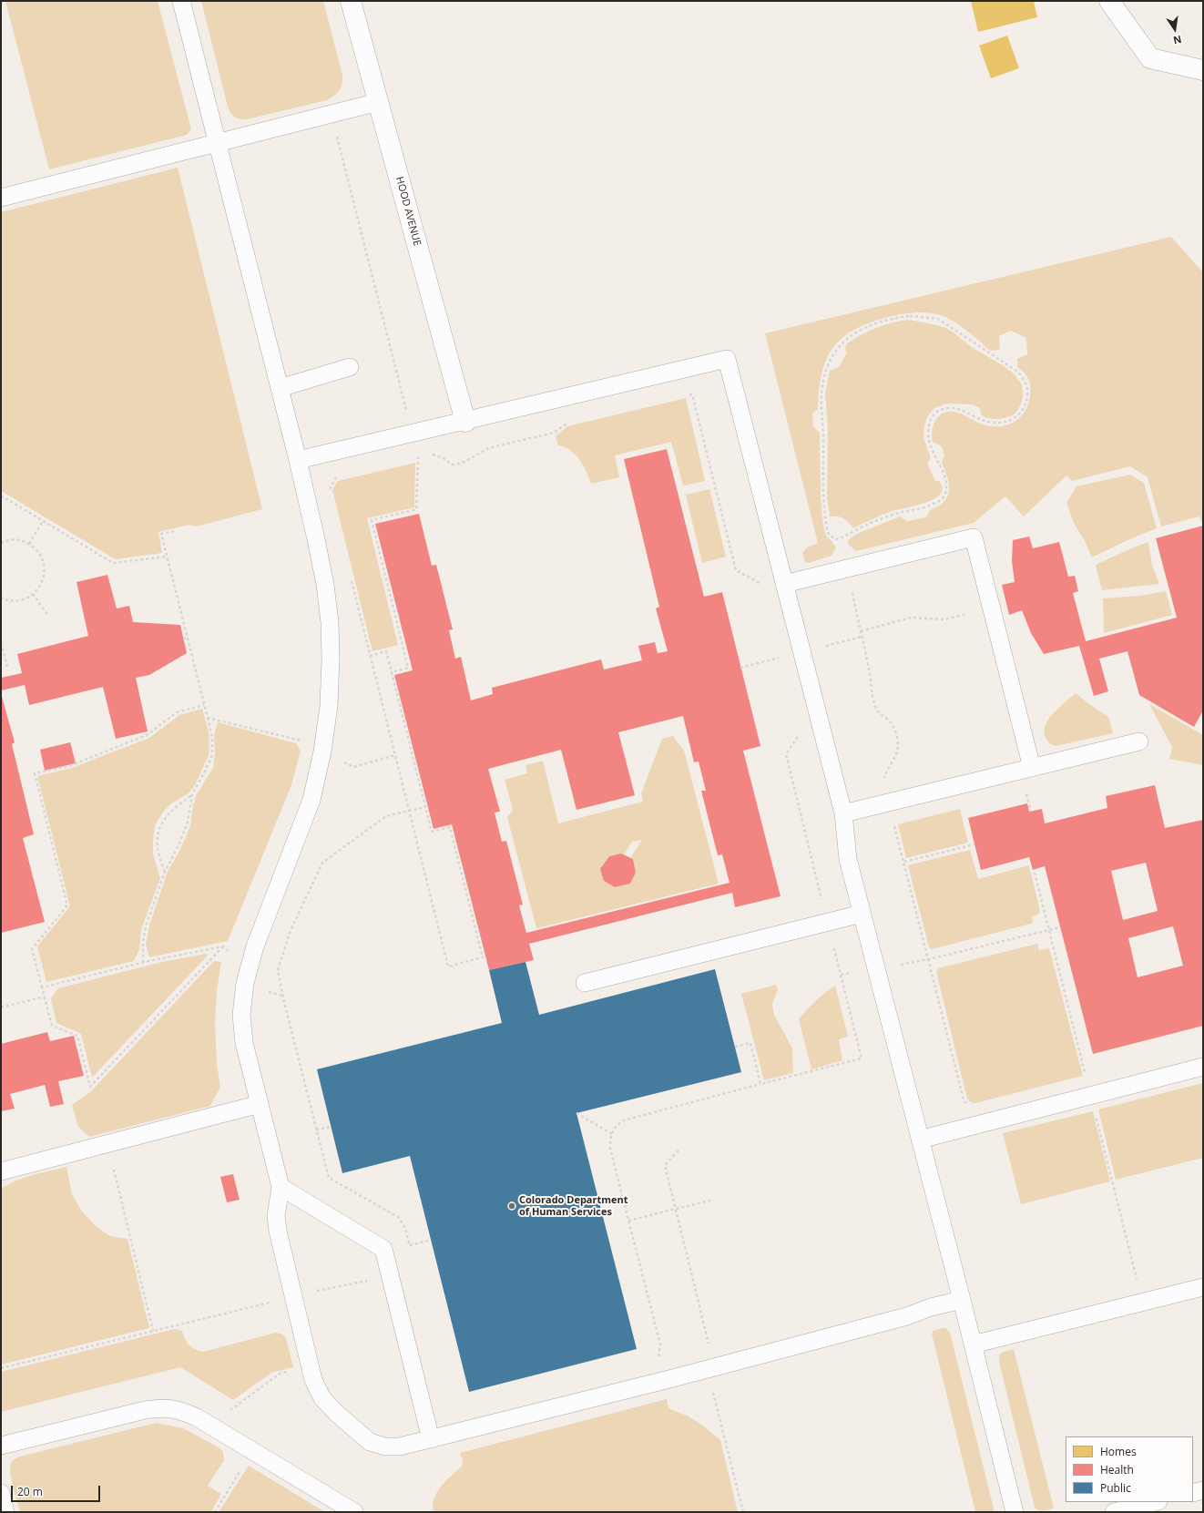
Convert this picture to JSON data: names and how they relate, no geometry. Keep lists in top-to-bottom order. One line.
{"streets":{"street":["HOOD AVENUE"]},"places":["Colorado Department of Human Services"],"legend":["Homes","Health","Public"],"scale_bar":"20 m","north":"bottom"}
